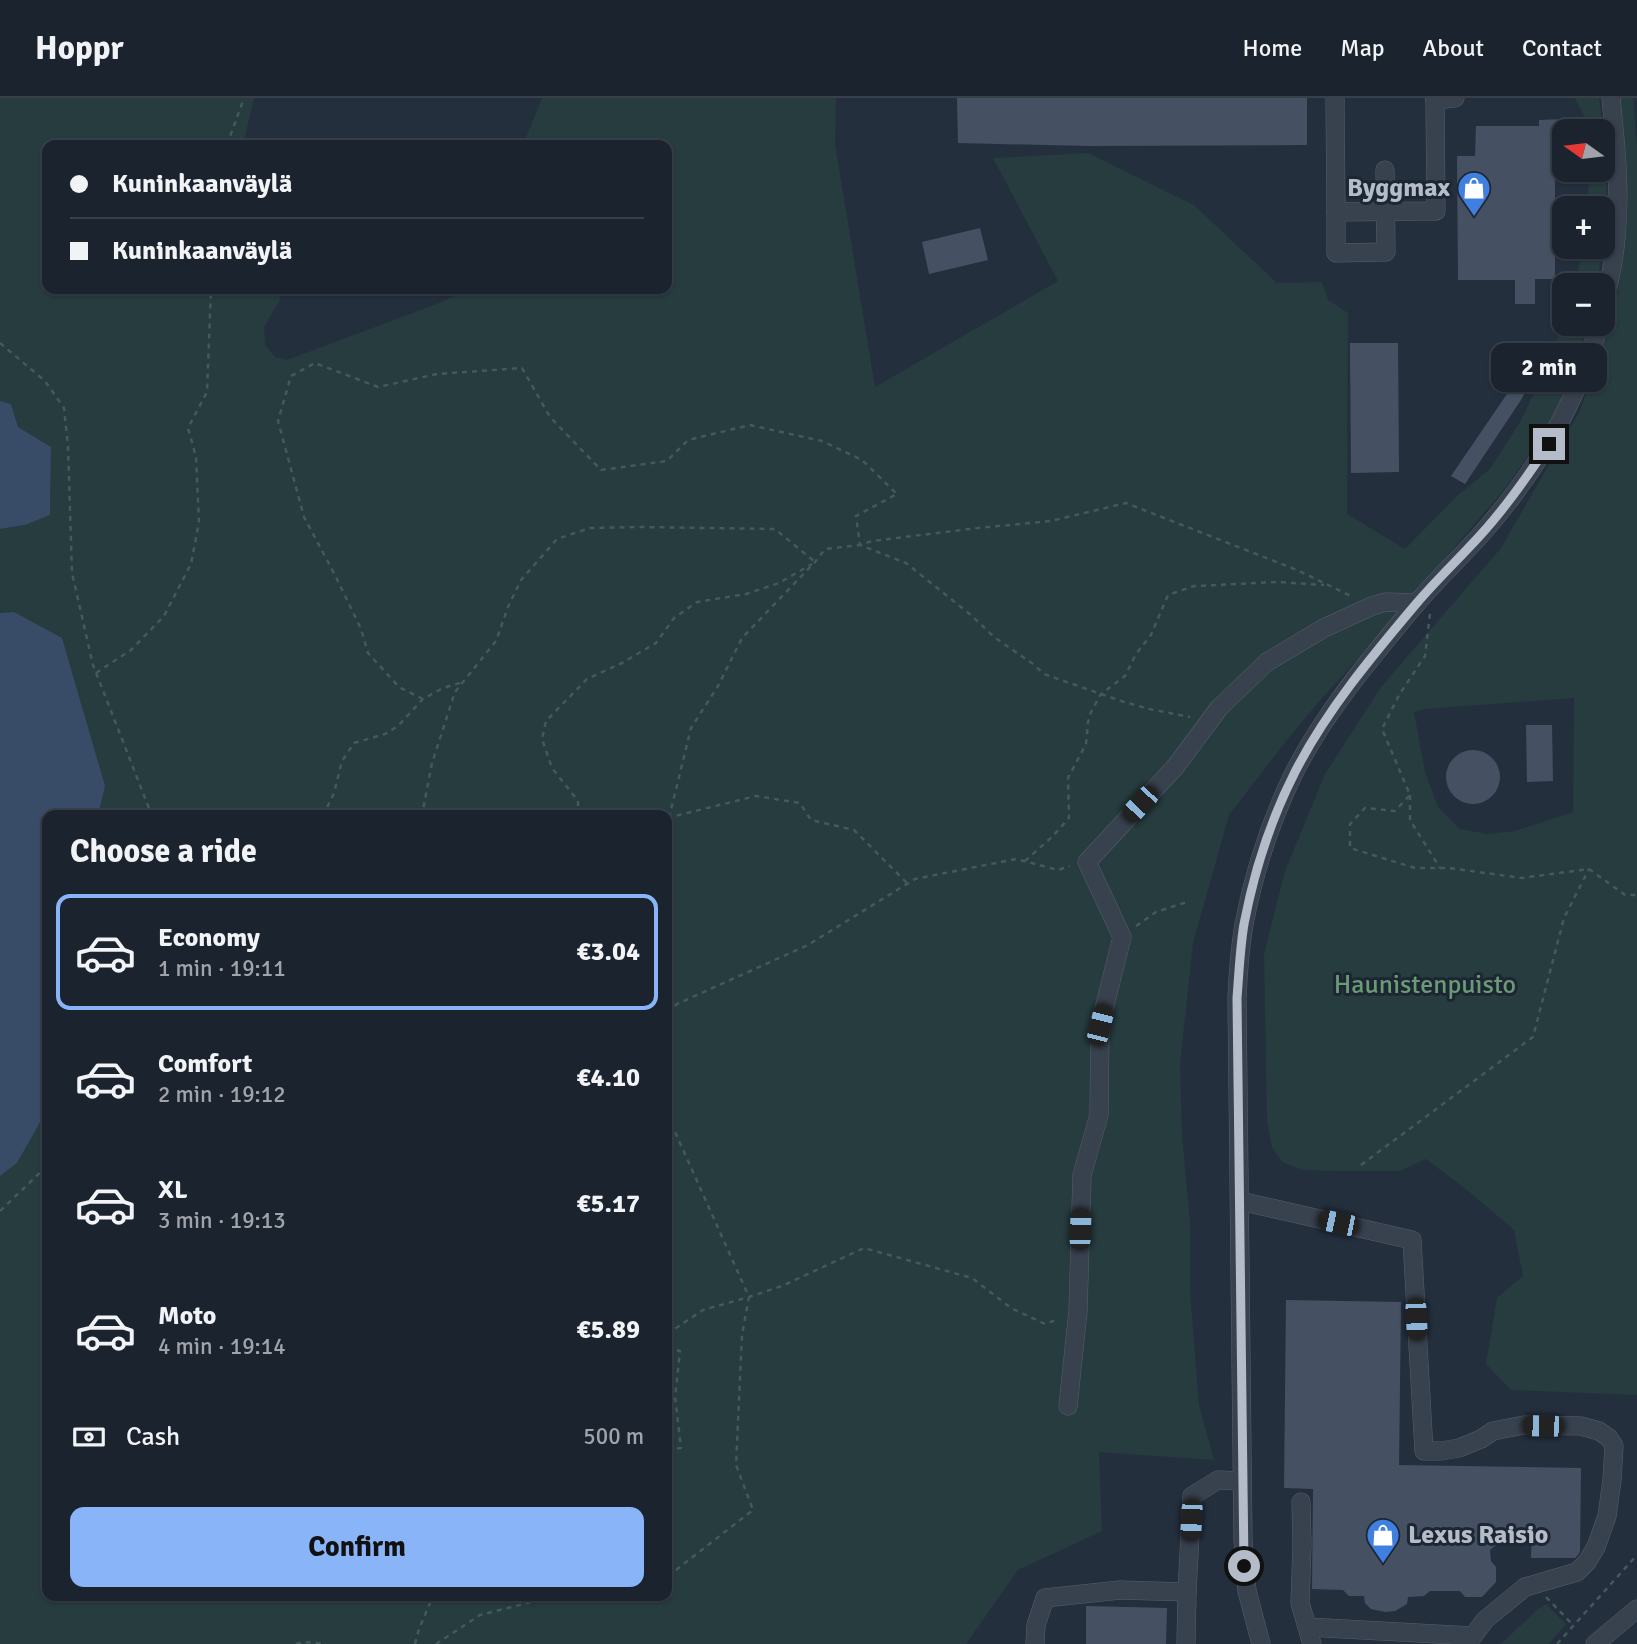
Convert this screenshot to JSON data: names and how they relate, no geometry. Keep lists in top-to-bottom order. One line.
{"parks":["Haunistenpuisto"],"places":{"shop":["Byggmax","Lexus Raisio"]},"north":"left","page":{"header":"Hoppr","nav":["Home","Map","About","Contact"],"map_buttons":["+","−"],"banner":["Kuninkaanväylä","Kuninkaanväylä"],"bubble":"2 min","heading":"Choose a ride","list":[{"name":"Economy","note":"1 min · 19:11","value":"€3.04"},{"name":"Comfort","note":"2 min · 19:12","value":"€4.10"},{"name":"XL","note":"3 min · 19:13","value":"€5.17"},{"name":"Moto","note":"4 min · 19:14","value":"€5.89"}],"pay":["Cash","500 m"],"buttons":"Confirm"}}
